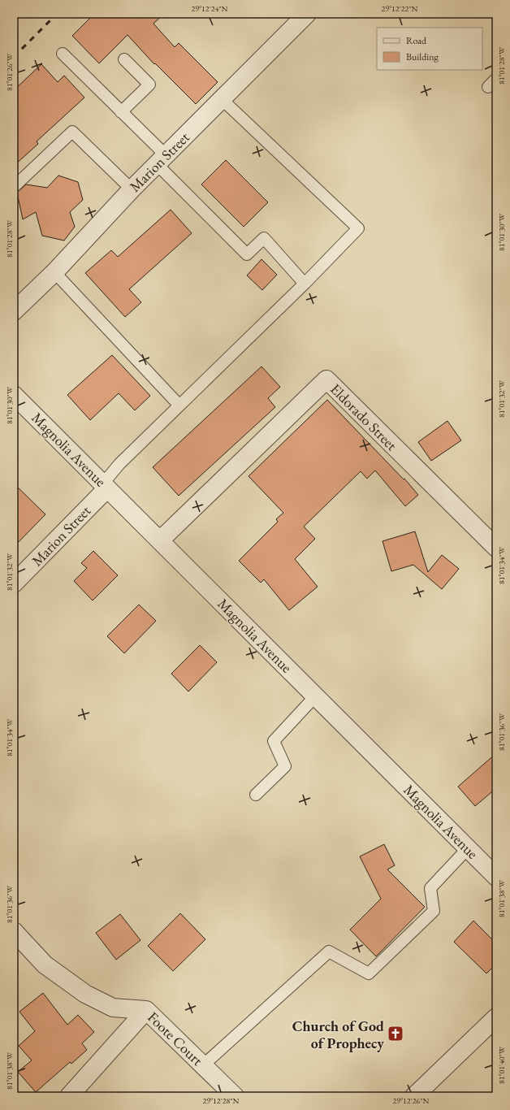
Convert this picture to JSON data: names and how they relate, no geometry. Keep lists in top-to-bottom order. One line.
{"streets":{"street":["Marion Street","Eldorado Street","Magnolia Avenue","Foote Court"]},"crossings":[["Marion Street","Magnolia Avenue"],["Eldorado Street","Magnolia Avenue"]],"places":{"church":["Church of God of Prophecy"]},"legend":["Road","Building"],"coordinates":["29°12'24\"N","29°12'22\"N","81°01'28\"W","81°01'26\"W","81°01'30\"W","81°01'32\"W","81°01'34\"W","81°01'36\"W","81°01'38\"W","81°01'40\"W","29°12'28\"N","29°12'26\"N"]}
